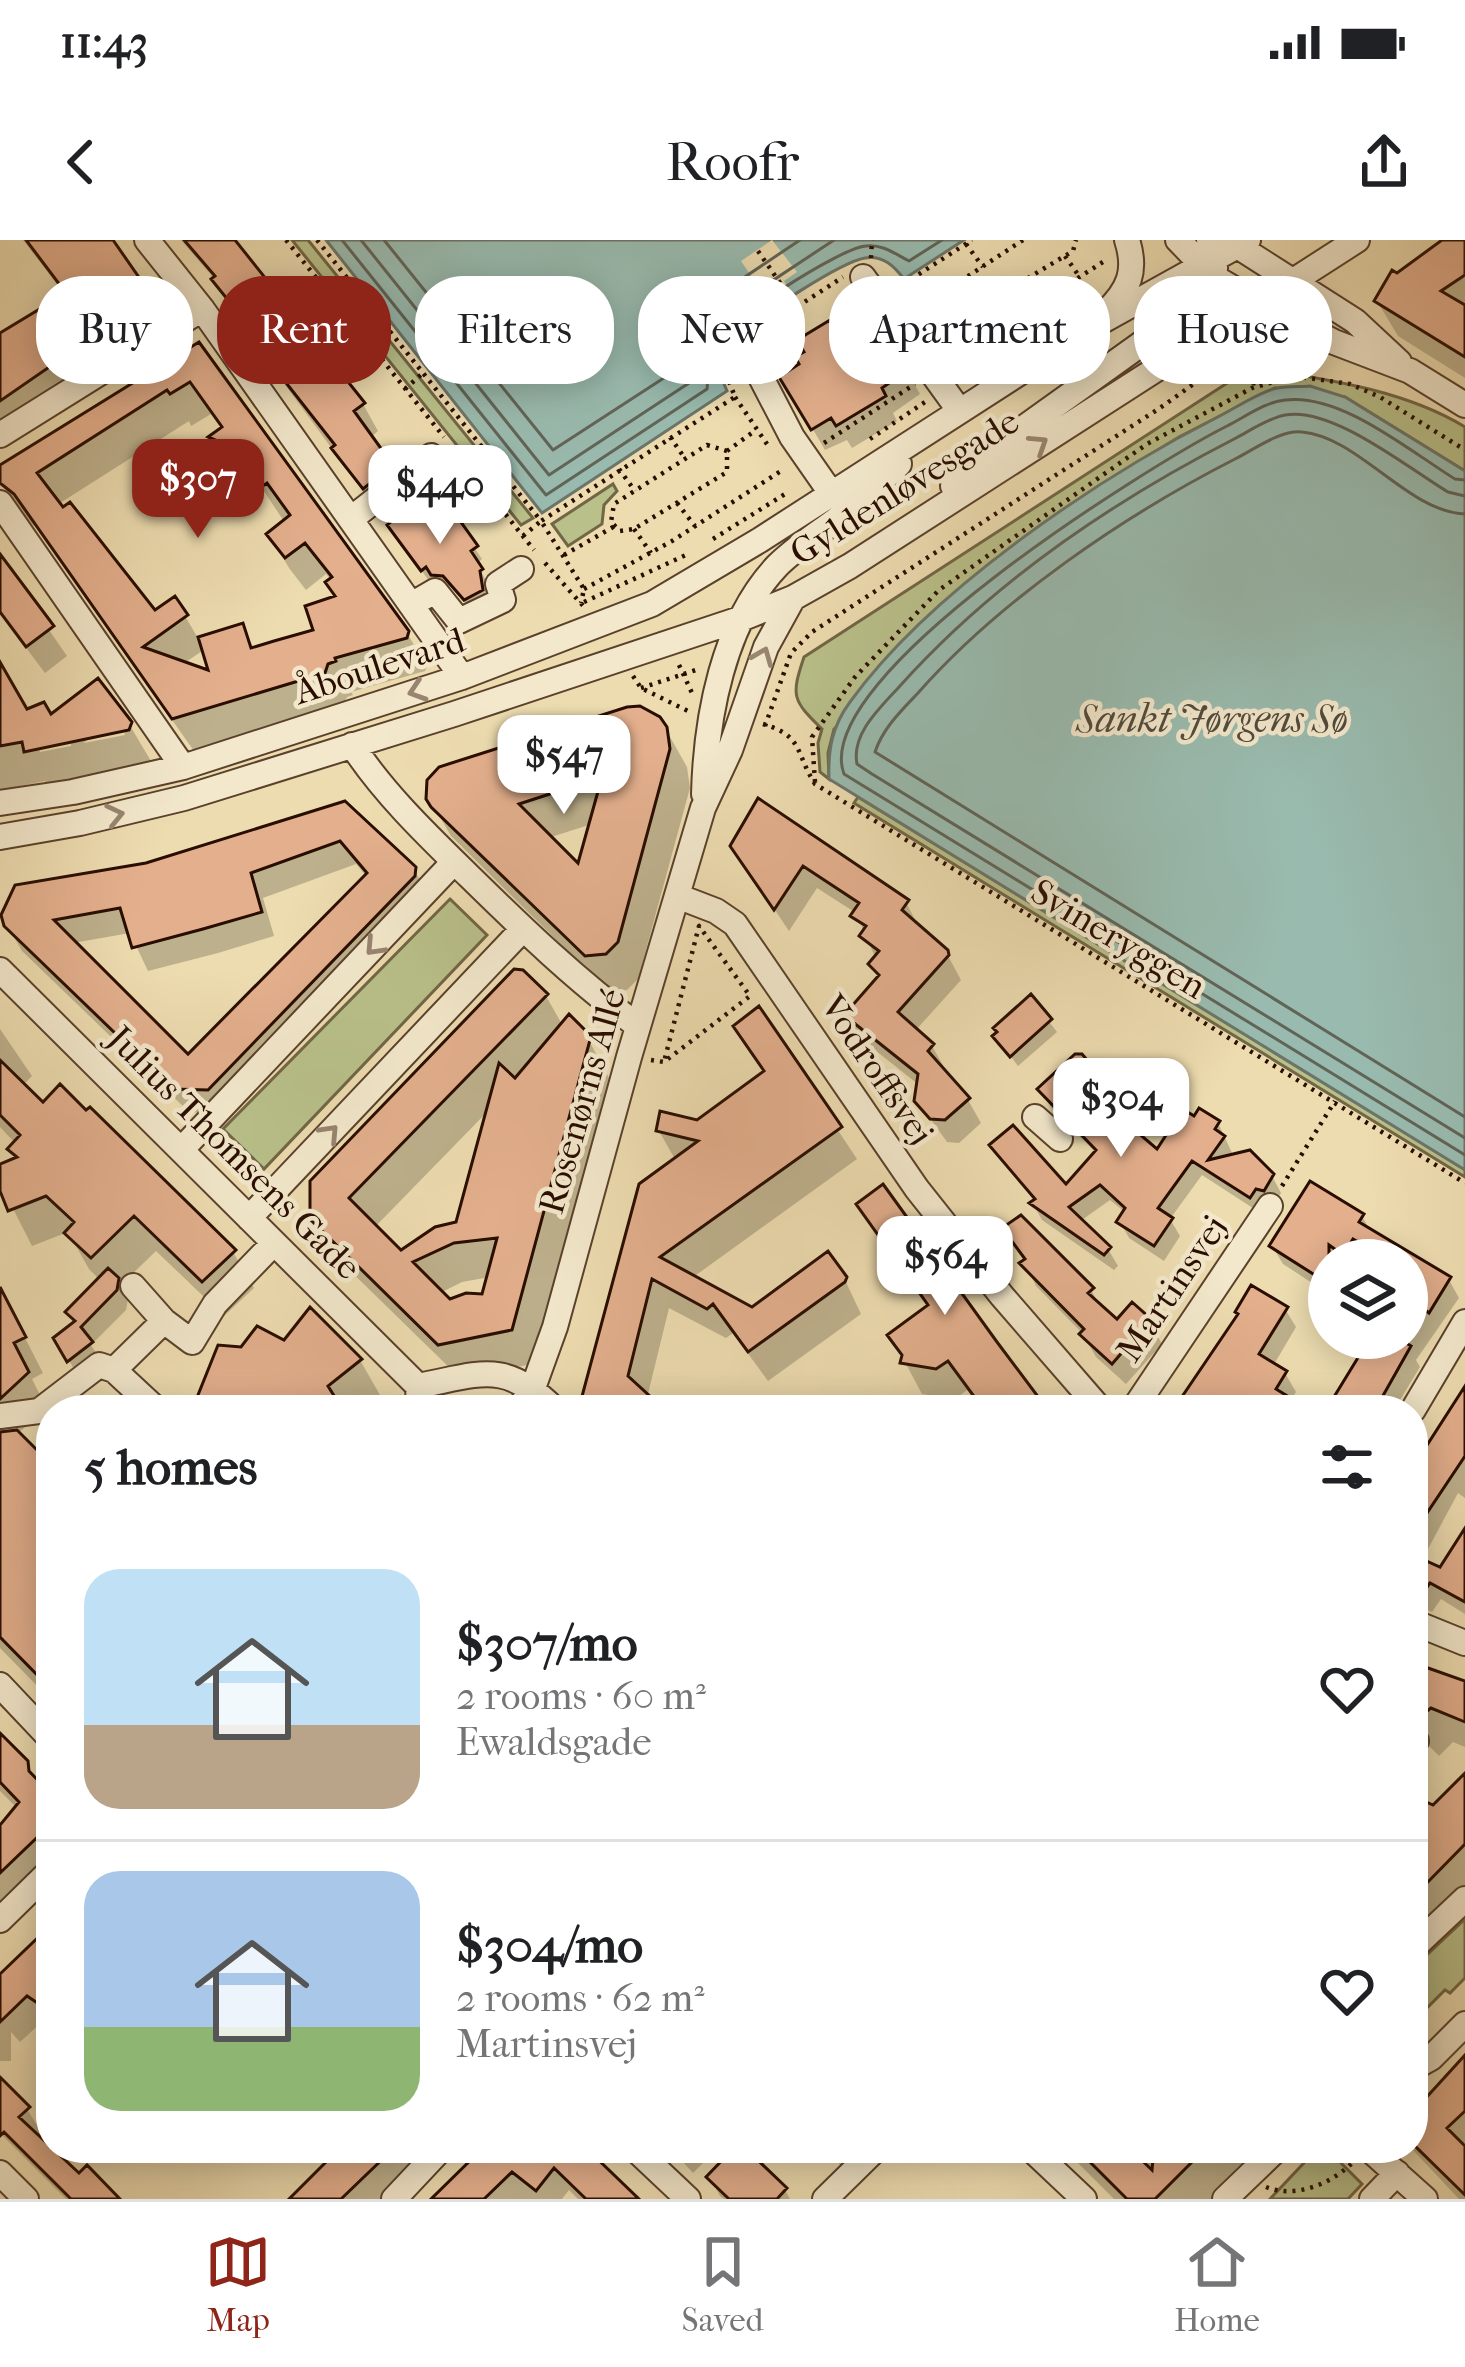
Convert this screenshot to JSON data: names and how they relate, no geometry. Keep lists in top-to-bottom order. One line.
{"streets":{"street":["Gyldenløvesgade","Åboulevard","Vodroffsvej","Rosenørns Allé","Julius Thomsens Gade","Martinsvej"],"path":["Svineryggen"]},"crossings":[["Gyldenløvesgade","Åboulevard"],["Gyldenløvesgade","Rosenørns Allé"],["Åboulevard","Rosenørns Allé"],["Vodroffsvej","Rosenørns Allé"],["Rosenørns Allé","Julius Thomsens Gade"]],"water":["Sankt Jørgens Sø"],"page":{"status":"11:43","header":"Roofr","chip":["Buy","Rent","Filters","New","Apartment","House"],"price":["$307","$440","$547","$304","$564"],"heading":"5 homes","list":[{"name":"$307/mo","note":"2 rooms · 60 m² · Ewaldsgade"},{"name":"$304/mo","note":"2 rooms · 62 m² · Martinsvej"}],"tabs":["Map","Saved","Home"]}}
